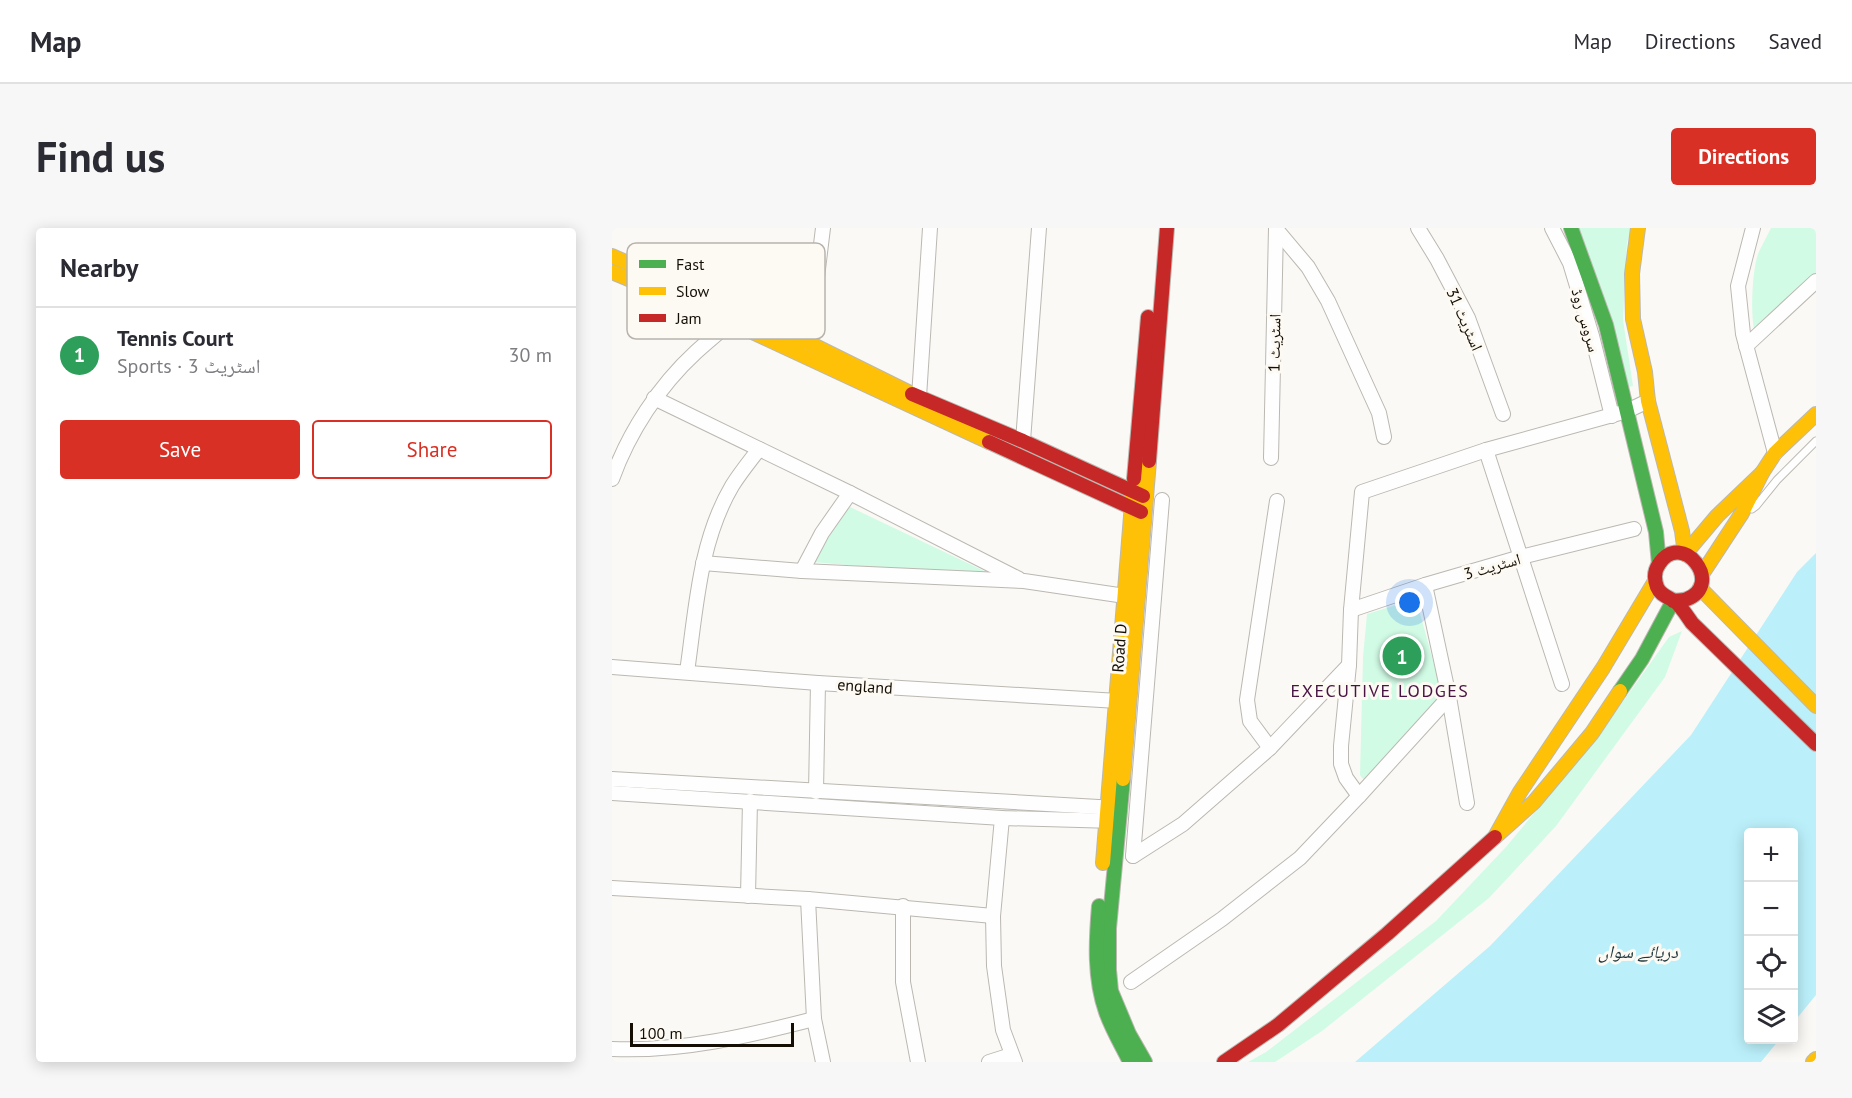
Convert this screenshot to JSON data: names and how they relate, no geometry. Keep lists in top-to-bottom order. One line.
{"streets":{"street":["اسٹریٹ 31","سروس روڈ","اسٹریٹ 1","اسٹریٹ 3","Road D","england"]},"crossings":[["Road D","england"]],"districts":["EXECUTIVE LODGES"],"water":["دریائے سواں"],"legend":["Fast","Slow","Jam"],"scale_bar":"100 m","page":{"header":"Map","nav":["Map","Directions","Saved"],"buttons":["Directions",["Save","Share"]],"title":"Find us","heading":"Nearby","list":[{"mark":"1","name":"Tennis Court","note":"Sports · اسٹریٹ 3","value":"30 m"}],"pins":"1","map_buttons":["+","−"],"scale":"100 m"}}
